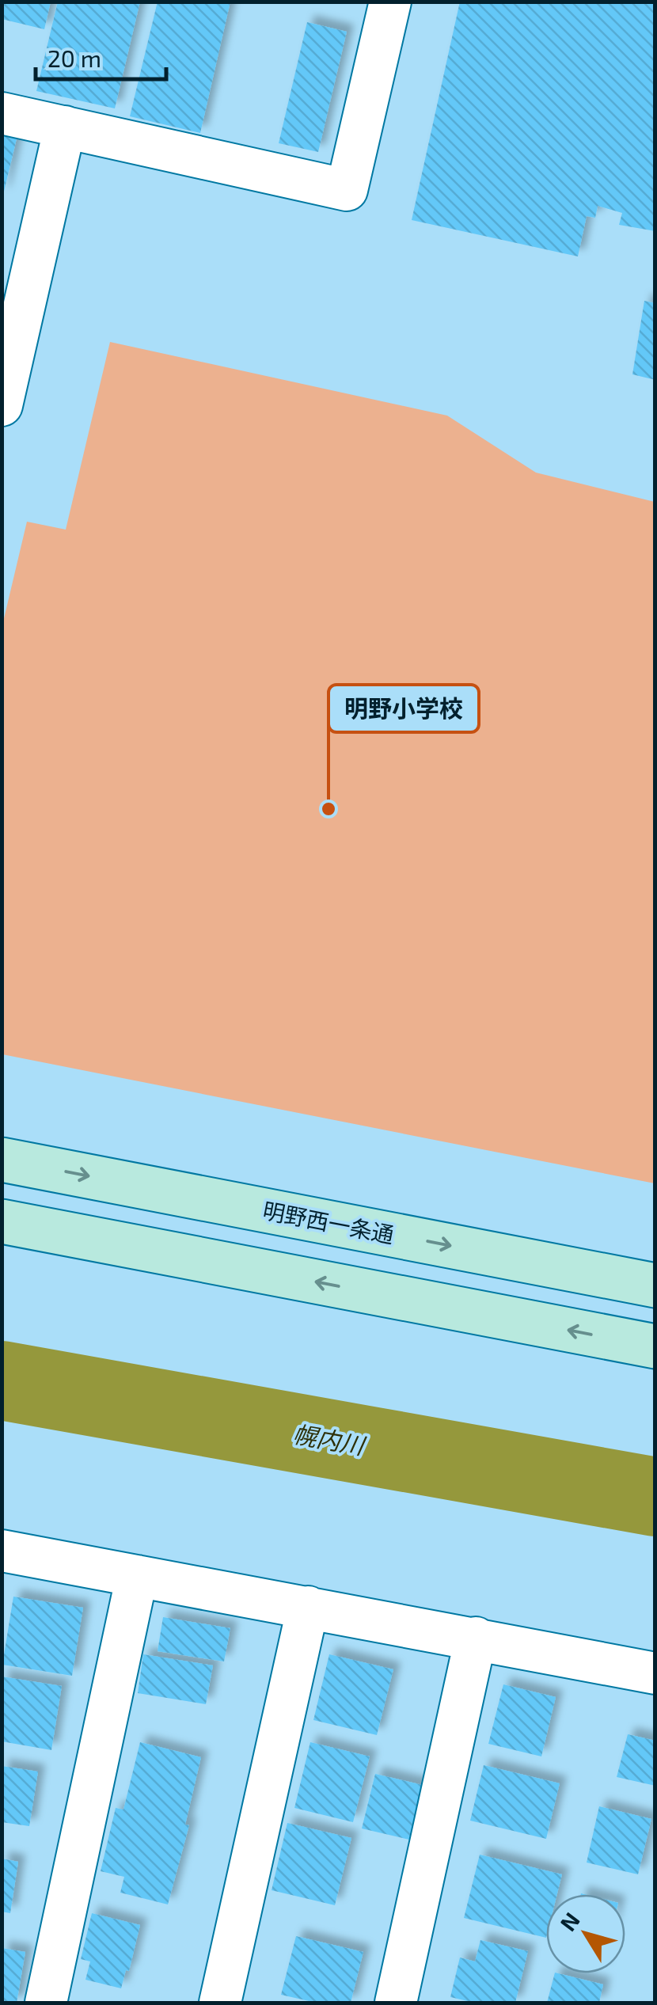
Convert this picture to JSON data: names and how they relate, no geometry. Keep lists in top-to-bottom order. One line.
{"streets":{"street":["明野西一条通"]},"water":["幌内川"],"places":["明野小学校"],"scale_bar":"20 m","north":"top left"}
